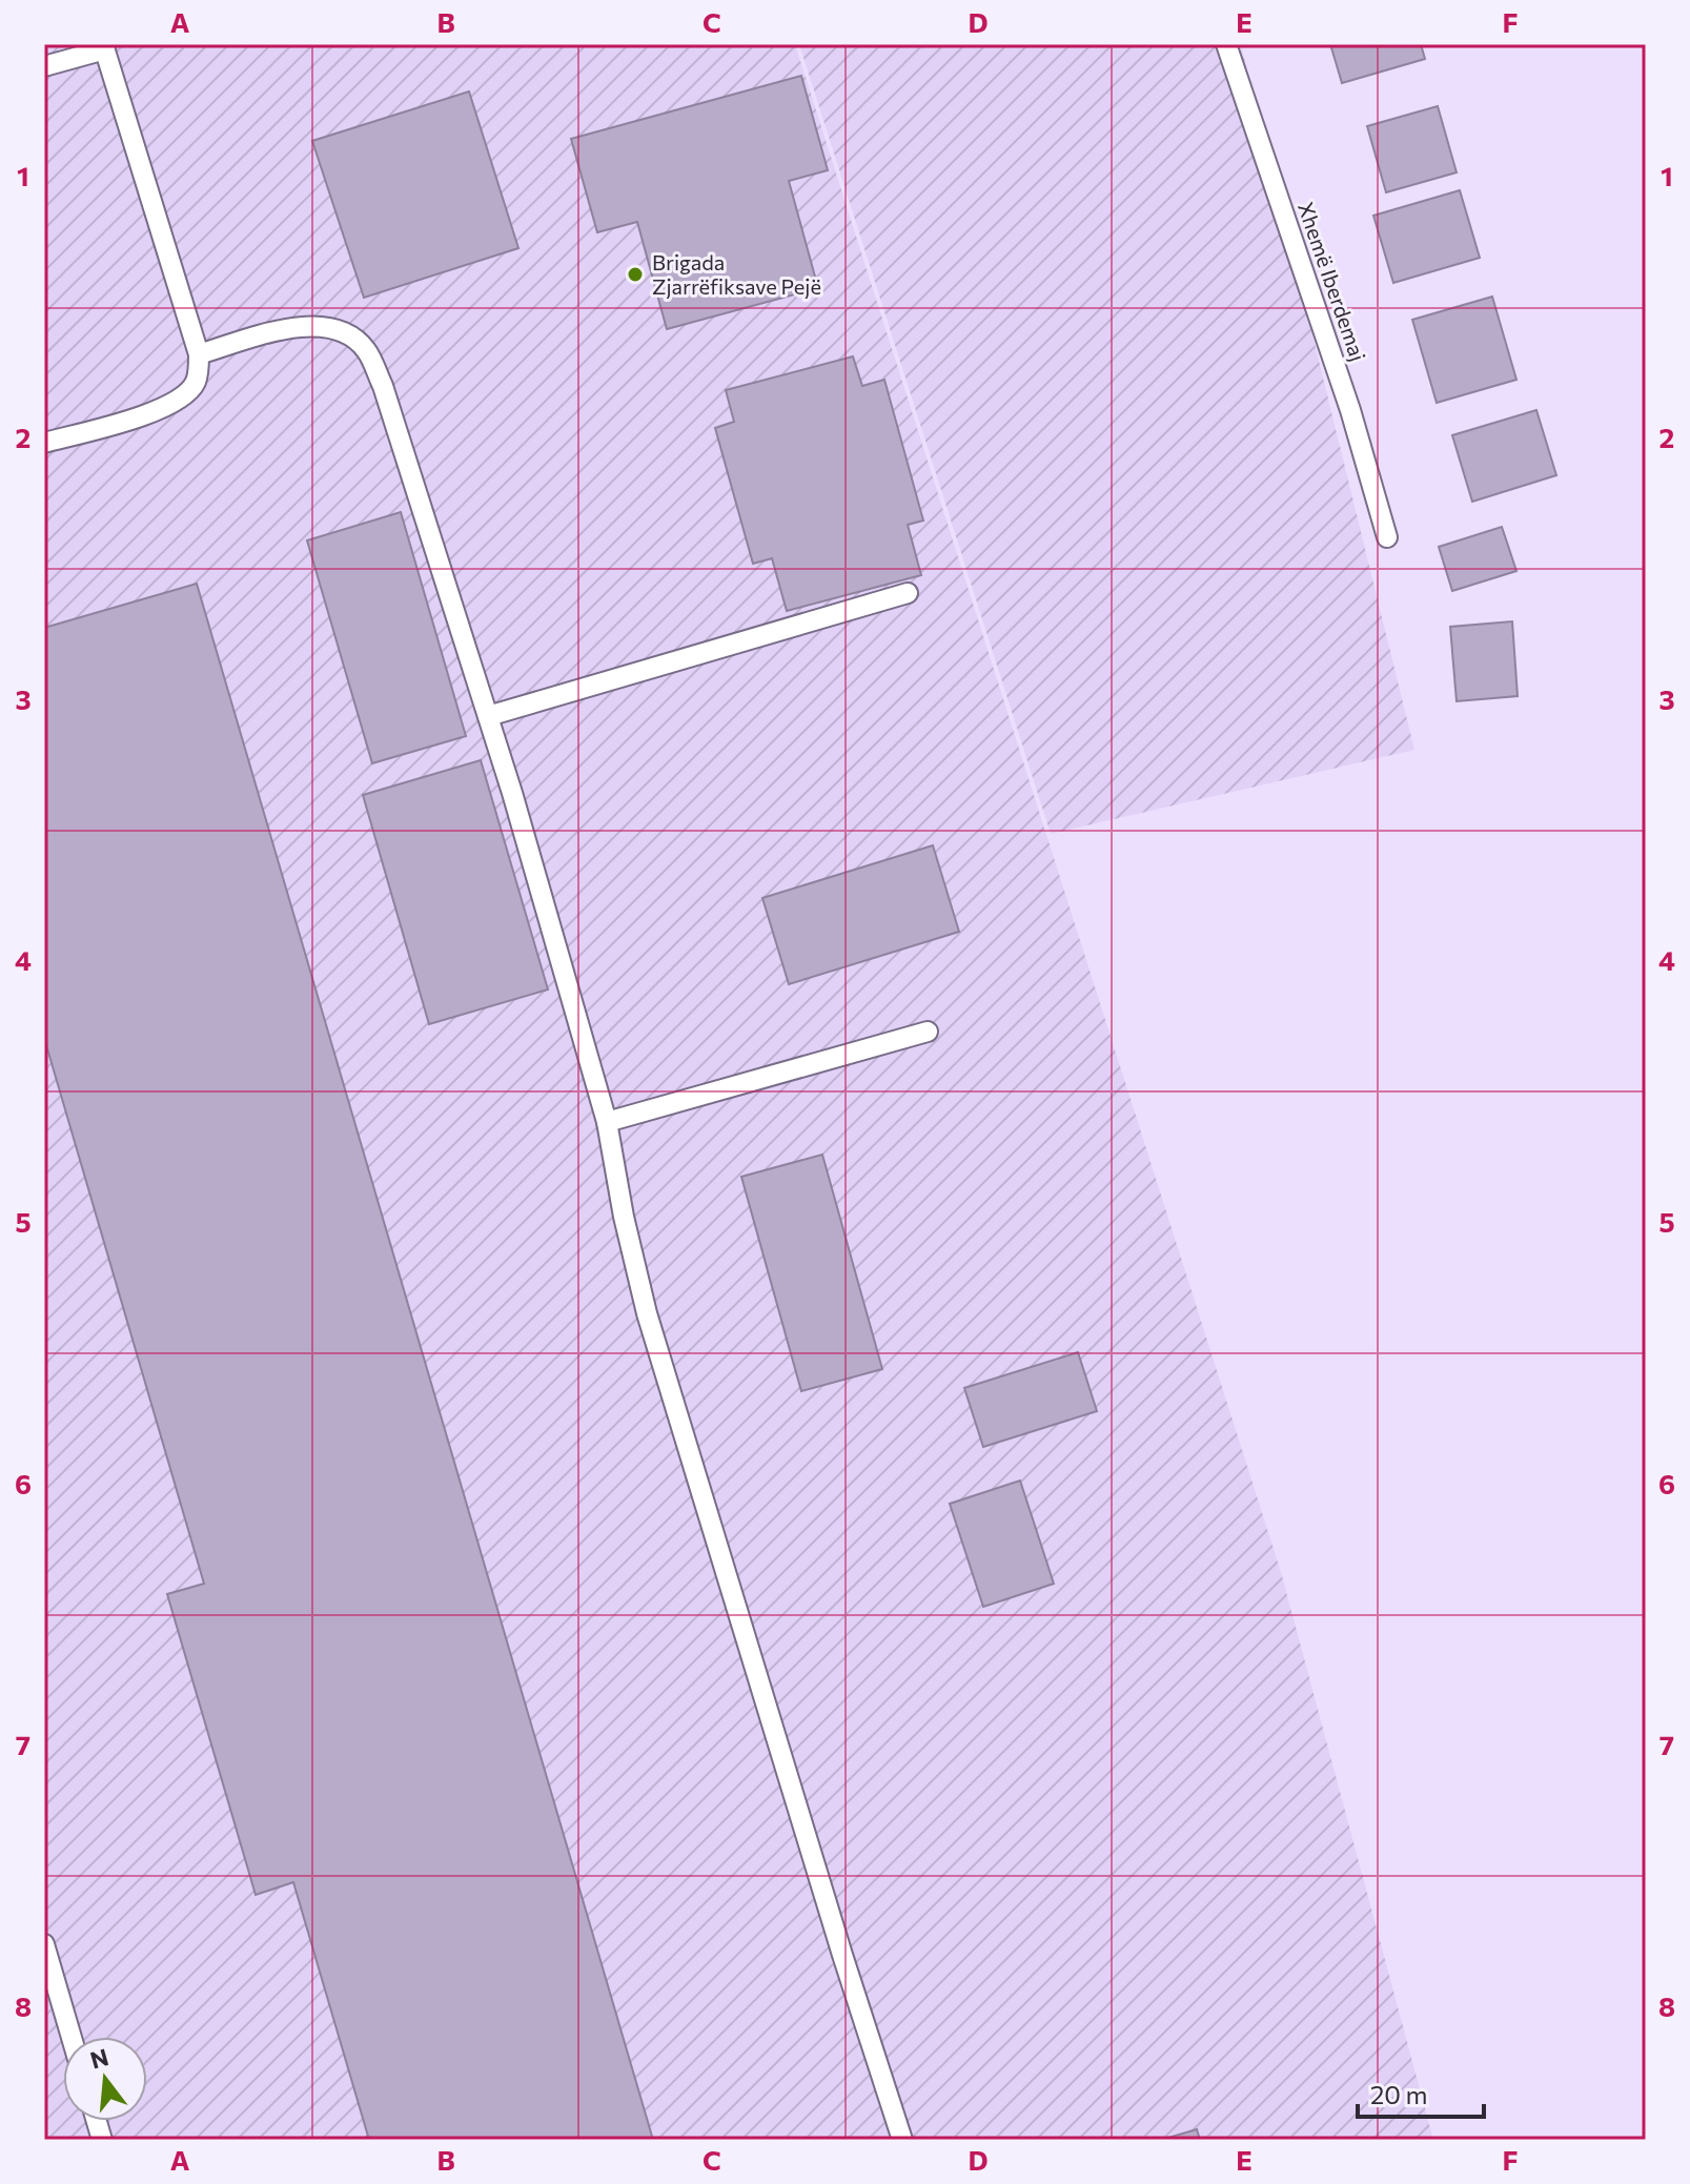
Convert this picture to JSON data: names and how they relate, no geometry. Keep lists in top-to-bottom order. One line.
{"streets":{"lane":["Xhemë Iberdemaj"]},"places":["Brigada Zjarrëfiksave Pejë"],"scale_bar":"20 m","north":"top","grid":{"columns":["A","B","C","D","E","F"],"rows":["1","2","3","4","5","6","7","8"]}}
